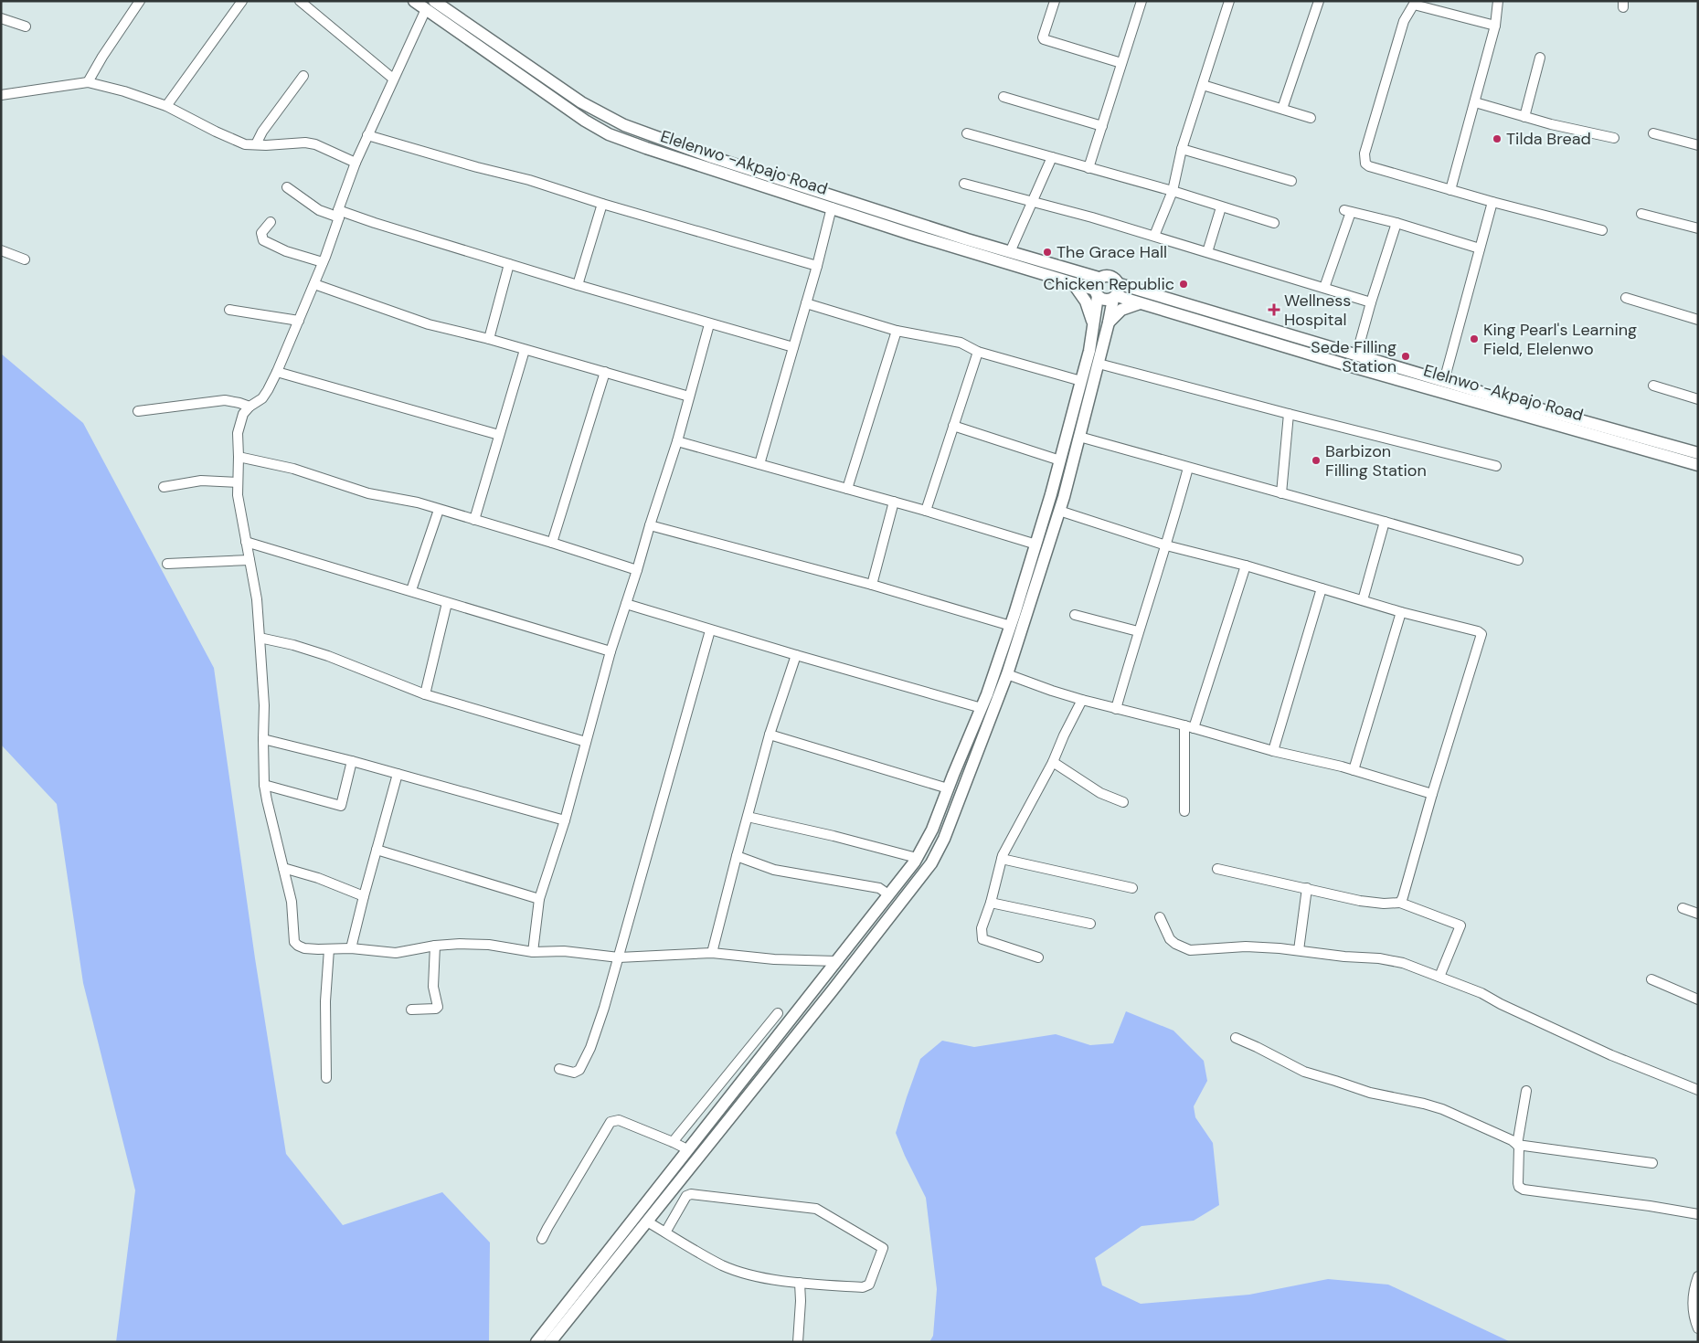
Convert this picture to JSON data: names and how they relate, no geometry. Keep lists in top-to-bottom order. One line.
{"streets":{"main road":["Elelenwo -Akpajo Road","Elelnwo -Akpajo Road"]},"crossings":[["Elelenwo -Akpajo Road","Elelnwo -Akpajo Road"]],"places":{"other":["Tilda Bread","The Grace Hall","Chicken Republic","King Pearl's Learning Field, Elelenwo","Sede Filling Station","Barbizon Filling Station"],"health":["Wellness Hospital"]}}
